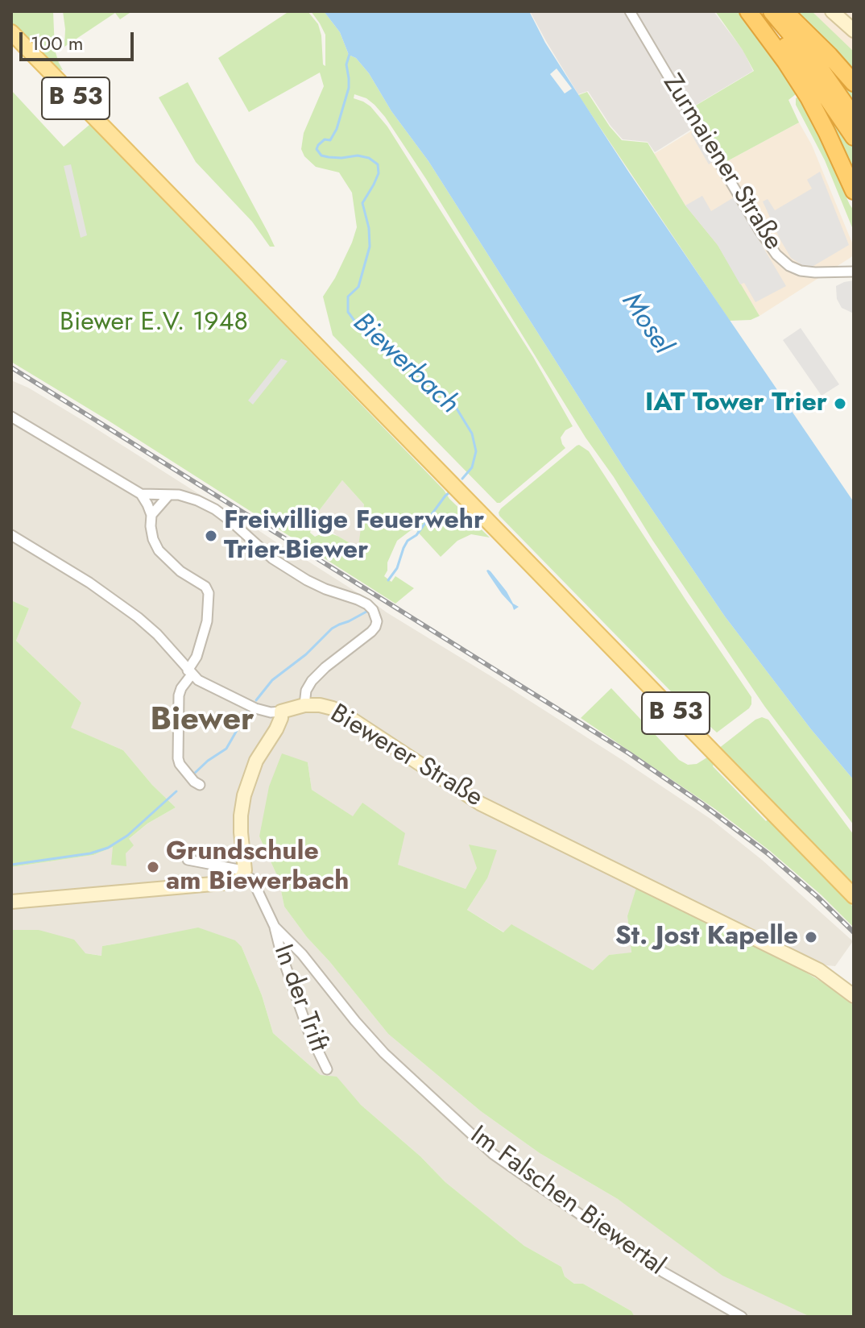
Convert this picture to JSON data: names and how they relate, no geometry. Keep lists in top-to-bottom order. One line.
{"streets":{"main road":["B 53"],"street":["Zurmaiener Straße","Biewerer Straße","In der Trift","Im Falschen Biewertal"]},"crossings":[["In der Trift","Im Falschen Biewertal"]],"districts":["Biewer"],"water":["Mosel","Biewerbach"],"parks":["Biewer E.V. 1948"],"places":["IAT Tower Trier","Freiwillige Feuerwehr Trier-Biewer","Grundschule am Biewerbach","St. Jost Kapelle"],"scale_bar":"100 m"}
